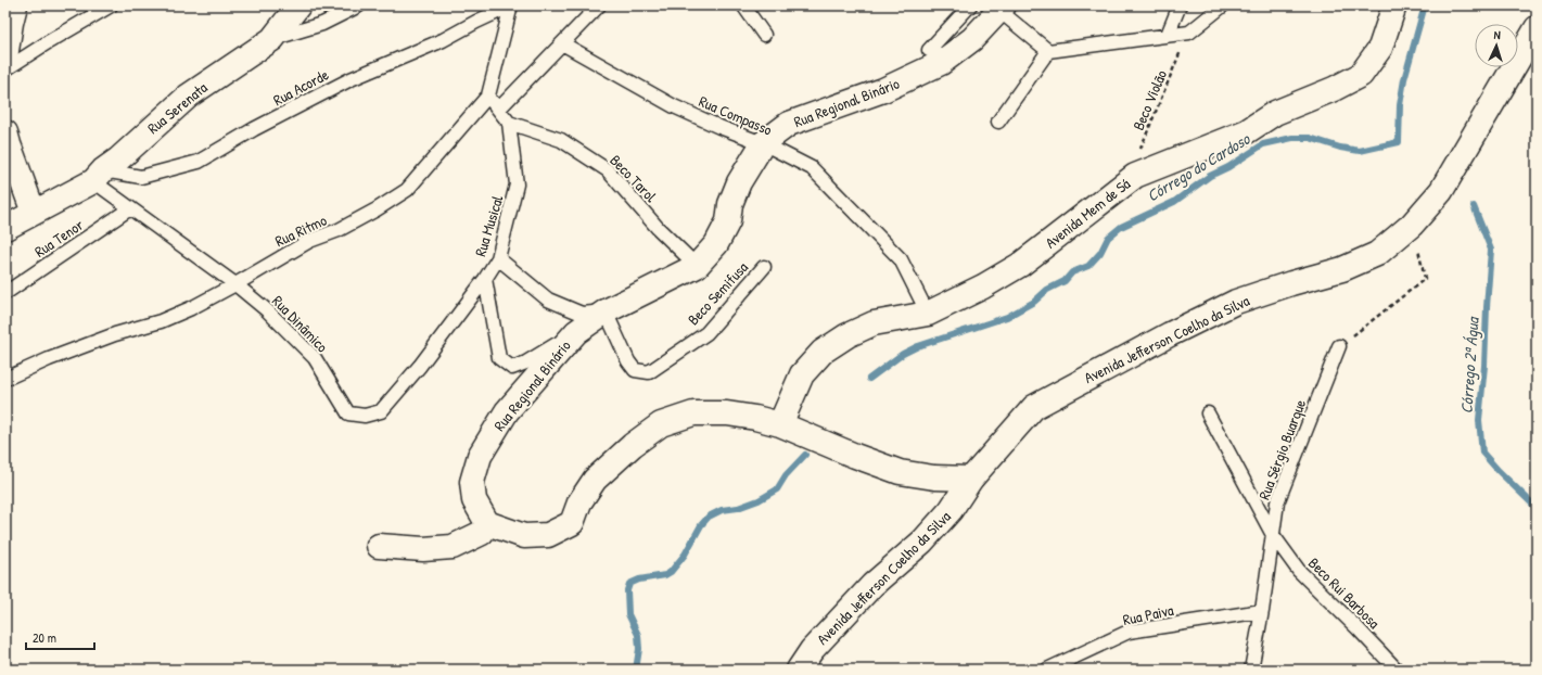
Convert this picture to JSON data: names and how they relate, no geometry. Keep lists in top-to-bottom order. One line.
{"streets":{"street":["Rua Regional Binário","Rua Serenata","Avenida Mem de Sá","Avenida Jefferson Coelho da Silva"],"lane":["Rua Acorde","Rua Compasso","Beco Tarol","Rua Musical","Rua Ritmo","Rua Tenor","Beco Semifusa","Rua Dinâmico","Rua Sérgio Buarque","Beco Rui Barbosa","Rua Paiva"],"path":["Beco Violão"]},"crossings":[["Rua Acorde","Rua Serenata"],["Rua Acorde","Rua Ritmo"],["Rua Acorde","Rua Dinâmico"],["Beco Violão","Avenida Mem de Sá"],["Rua Regional Binário","Rua Compasso"],["Rua Regional Binário","Beco Tarol"],["Rua Regional Binário","Rua Musical"],["Rua Regional Binário","Beco Semifusa"],["Rua Serenata","Rua Dinâmico"],["Rua Compasso","Avenida Mem de Sá"],["Beco Tarol","Rua Musical"],["Rua Musical","Rua Ritmo"],["Rua Musical","Rua Dinâmico"],["Rua Ritmo","Rua Dinâmico"],["Rua Tenor","Rua Dinâmico"],["Rua Sérgio Buarque","Beco Rui Barbosa"],["Rua Sérgio Buarque","Rua Paiva"]],"water":["Córrego do Cardoso","Córrego 2ª Água"],"scale_bar":"20 m","north":"top"}
